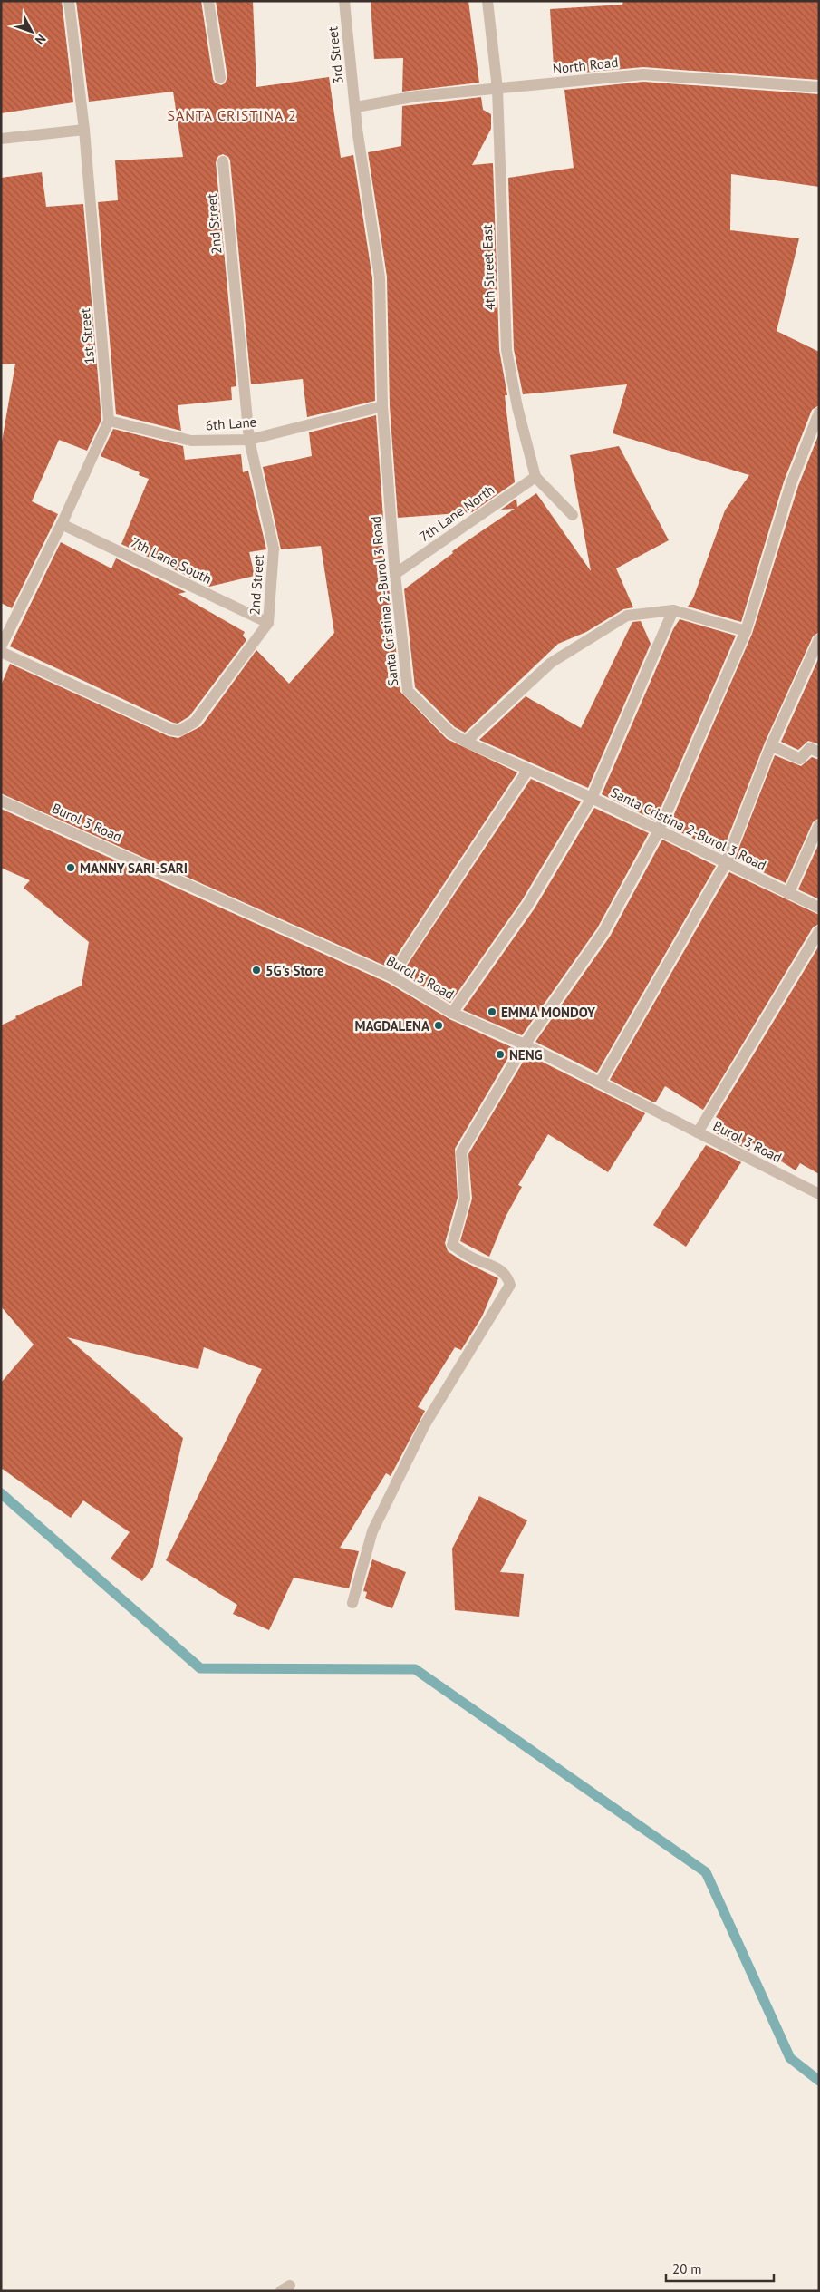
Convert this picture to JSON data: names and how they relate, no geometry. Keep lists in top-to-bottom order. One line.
{"streets":{"street":["3rd Street","North Road","2nd Street","4th Street East","1st Street","6th Lane","7th Lane North","7th Lane South","Santa Cristina 2-Burol 3 Road","Burol 3 Road"]},"crossings":[["3rd Street","North Road"],["3rd Street","Santa Cristina 2-Burol 3 Road"],["North Road","4th Street East"],["2nd Street","6th Lane"],["2nd Street","7th Lane South"],["4th Street East","7th Lane North"],["1st Street","6th Lane"],["1st Street","7th Lane South"],["6th Lane","Santa Cristina 2-Burol 3 Road"],["7th Lane North","Santa Cristina 2-Burol 3 Road"]],"districts":["SANTA CRISTINA 2"],"places":["MANNY SARI-SARI","5G's Store","EMMA MONDOY","MAGDALENA","NENG"],"scale_bar":"20 m","north":"bottom right"}
